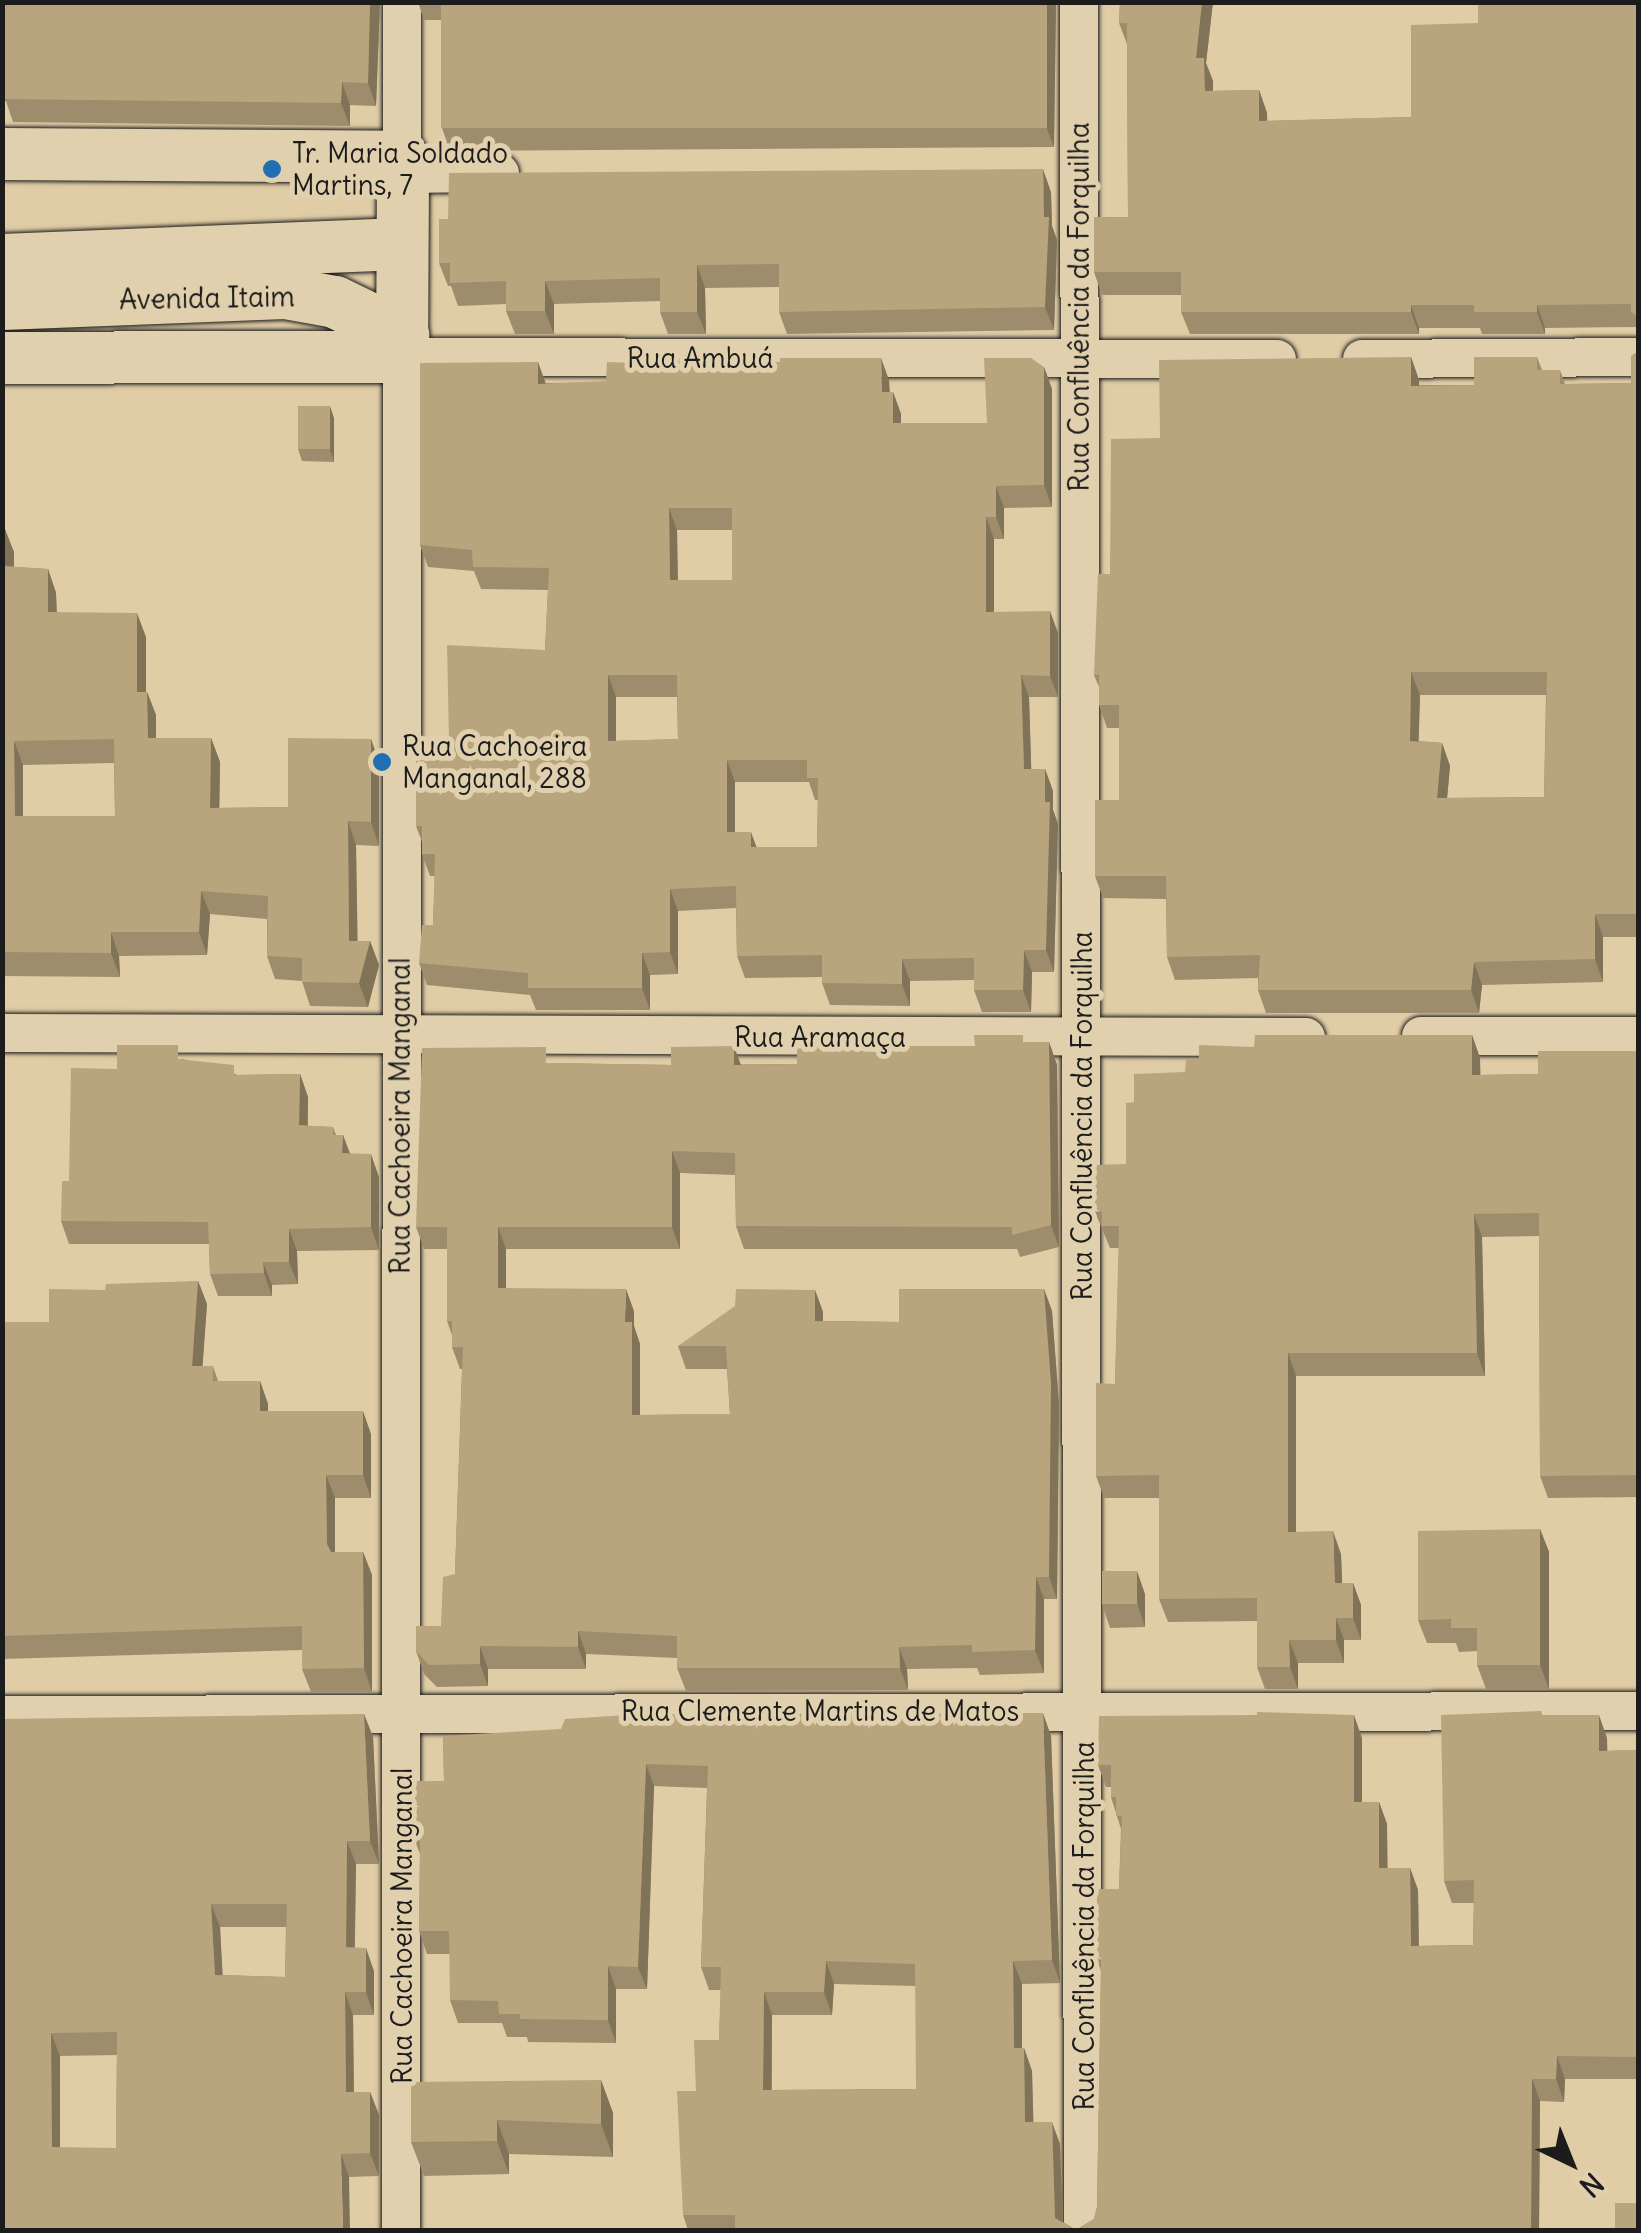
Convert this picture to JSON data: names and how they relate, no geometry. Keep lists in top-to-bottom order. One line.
{"streets":{"street":["Avenida Itaim","Rua Confluência da Forquilha","Rua Ambuá","Rua Aramaça","Rua Cachoeira Manganal","Rua Clemente Martins de Matos"]},"crossings":[["Avenida Itaim","Rua Ambuá"],["Avenida Itaim","Rua Cachoeira Manganal"],["Rua Confluência da Forquilha","Rua Ambuá"],["Rua Confluência da Forquilha","Rua Aramaça"],["Rua Confluência da Forquilha","Rua Clemente Martins de Matos"],["Rua Ambuá","Rua Cachoeira Manganal"],["Rua Aramaça","Rua Cachoeira Manganal"],["Rua Cachoeira Manganal","Rua Clemente Martins de Matos"]],"places":["Tr. Maria Soldado Martins, 7","Rua Cachoeira Manganal, 288"],"north":"bottom right"}
